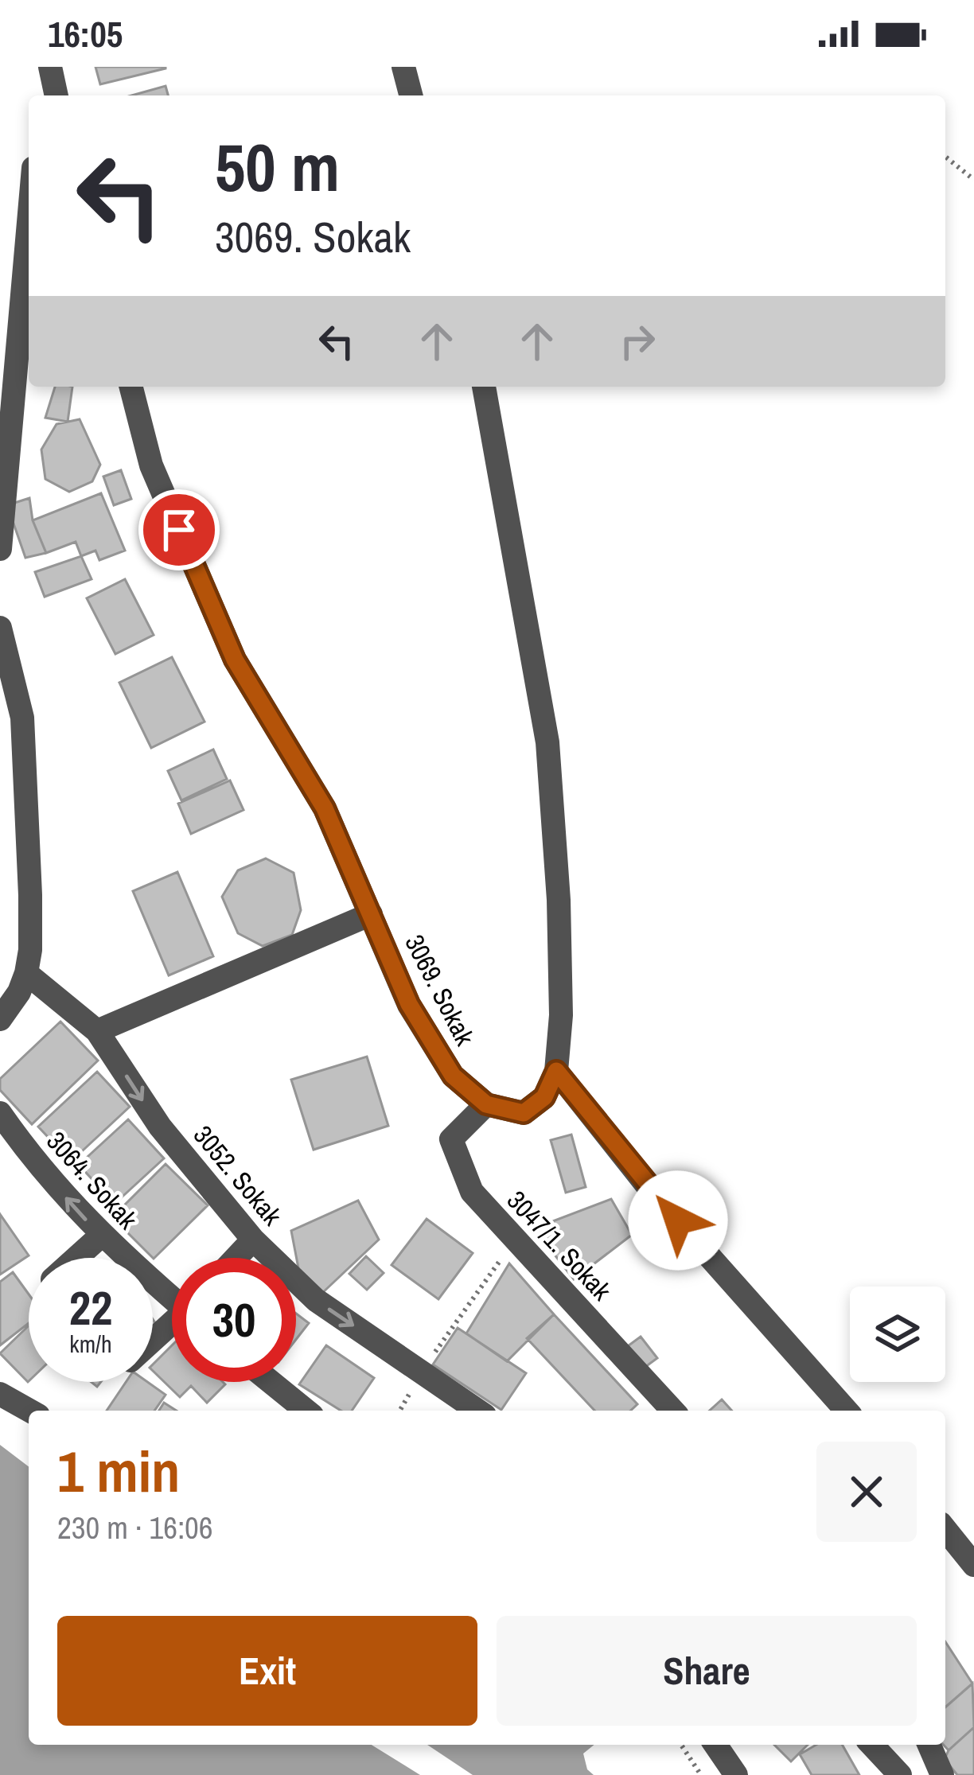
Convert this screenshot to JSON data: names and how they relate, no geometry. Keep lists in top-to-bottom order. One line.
{"streets":{"street":["3069. Sokak","3052. Sokak","3064. Sokak","3047/1. Sokak"]},"crossings":[["3069. Sokak","3047/1. Sokak"]],"one_way":["3052. Sokak","3064. Sokak"],"page":{"status":"16:05","turn":["50 m","3069. Sokak"],"speed":"22 km/h","limit":"30","heading":["1 min","230 m · 16:06"],"buttons":["Exit","Share"]}}
